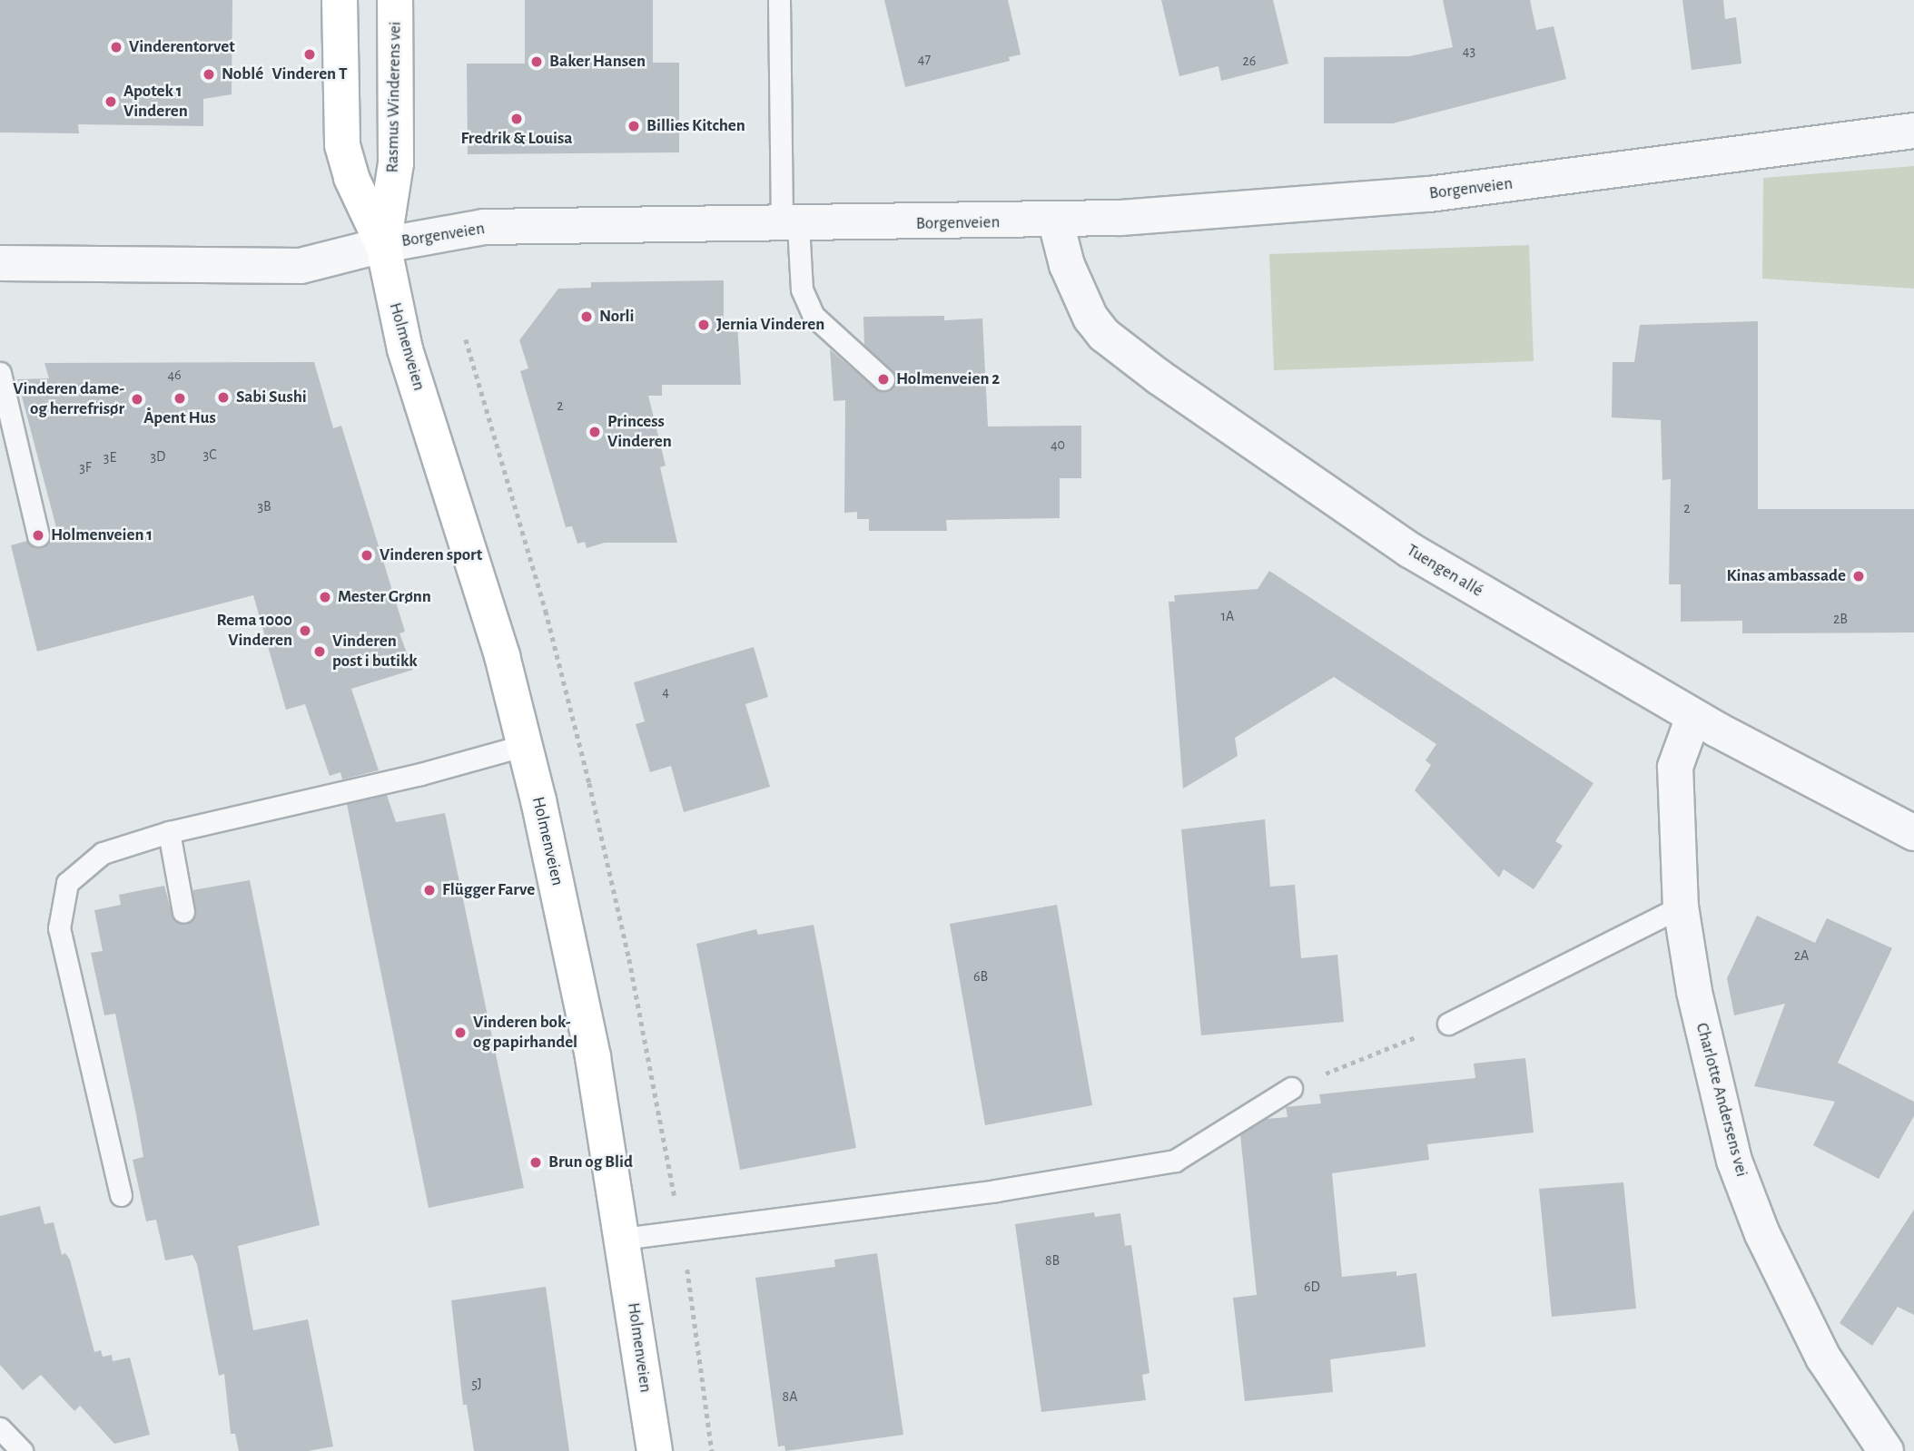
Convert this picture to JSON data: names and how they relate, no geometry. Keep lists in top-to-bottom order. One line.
{"streets":{"street":["Rasmus Winderens vei","Borgenveien","Holmenveien","Tuengen allé","Charlotte Andersens vei"]},"crossings":[["Rasmus Winderens vei","Borgenveien"],["Rasmus Winderens vei","Holmenveien"],["Borgenveien","Holmenveien"],["Borgenveien","Tuengen allé"],["Tuengen allé","Charlotte Andersens vei"]],"places":["Vinderentorvet","Vinderen T","Baker Hansen","Noblé","Apotek 1 Vinderen","Fredrik & Louisa","Billies Kitchen","Norli","Jernia Vinderen","Holmenveien 2","Sabi Sushi","Åpent Hus","Vinderen dame- og herrefrisør","Princess Vinderen","Holmenveien 1","Vinderen sport","Kinas ambassade","Mester Grønn","Rema 1000 Vinderen","Vinderen post i butikk","Flügger Farve","Vinderen bok- og papirhandel","Brun og Blid"],"house_numbers":["43","47","26","46","2","40","3C","3D","3E","3F","3B","2","1A","2B","4","2A","6B","8B","6D","5J","8A"]}
